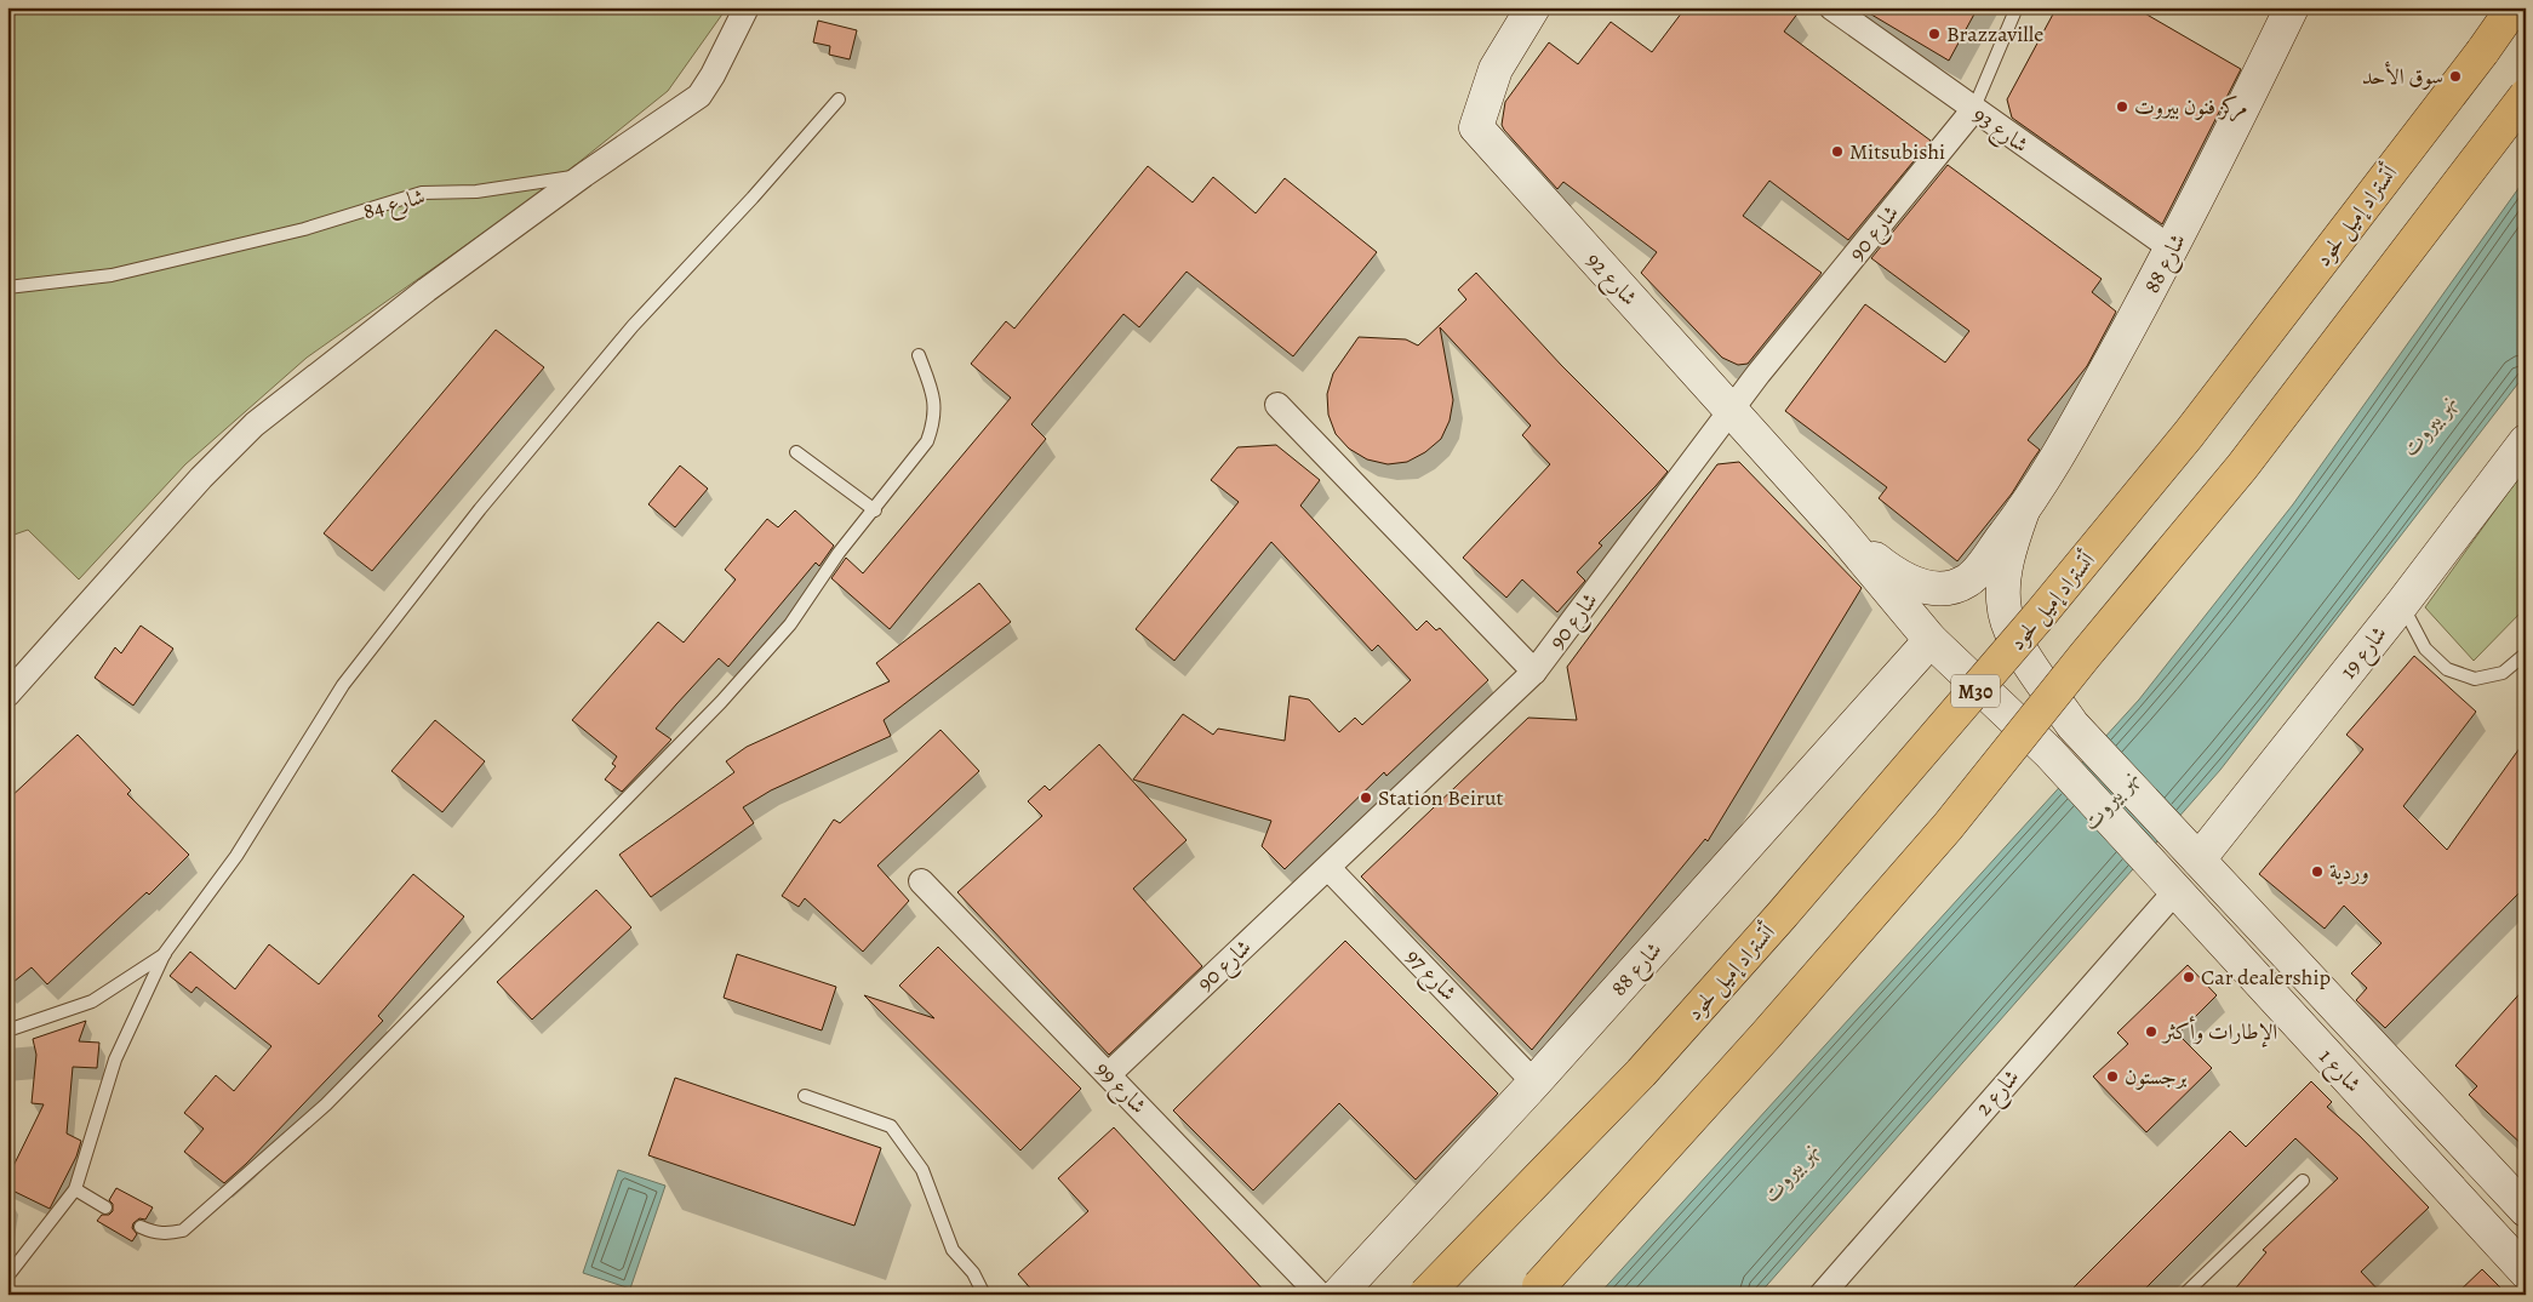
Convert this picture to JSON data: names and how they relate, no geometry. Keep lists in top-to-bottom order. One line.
{"streets":{"highway":["أتستراد إميل لحود","M30"],"main road":["شارع 88","شارع 92","شارع 19","شارع 1"],"street":["شارع 93","شارع 84","شارع 90","شارع 97","شارع 99","شارع 2"]},"crossings":[["شارع 93","شارع 90"],["شارع 93","شارع 88"],["شارع 90","شارع 92"],["شارع 90","شارع 97"],["شارع 90","شارع 99"],["شارع 88","شارع 97"],["شارع 88","شارع 1"],["شارع 92","شارع 1"],["شارع 19","شارع 1"],["شارع 1","شارع 2"]],"water":["نهر بيروت"],"places":["Brazzaville","سوق الأحد","مركز فنون بيروت","Mitsubishi","Station Beirut","وردية","Car dealership","الإطارات وأكثر","برجستون"]}
